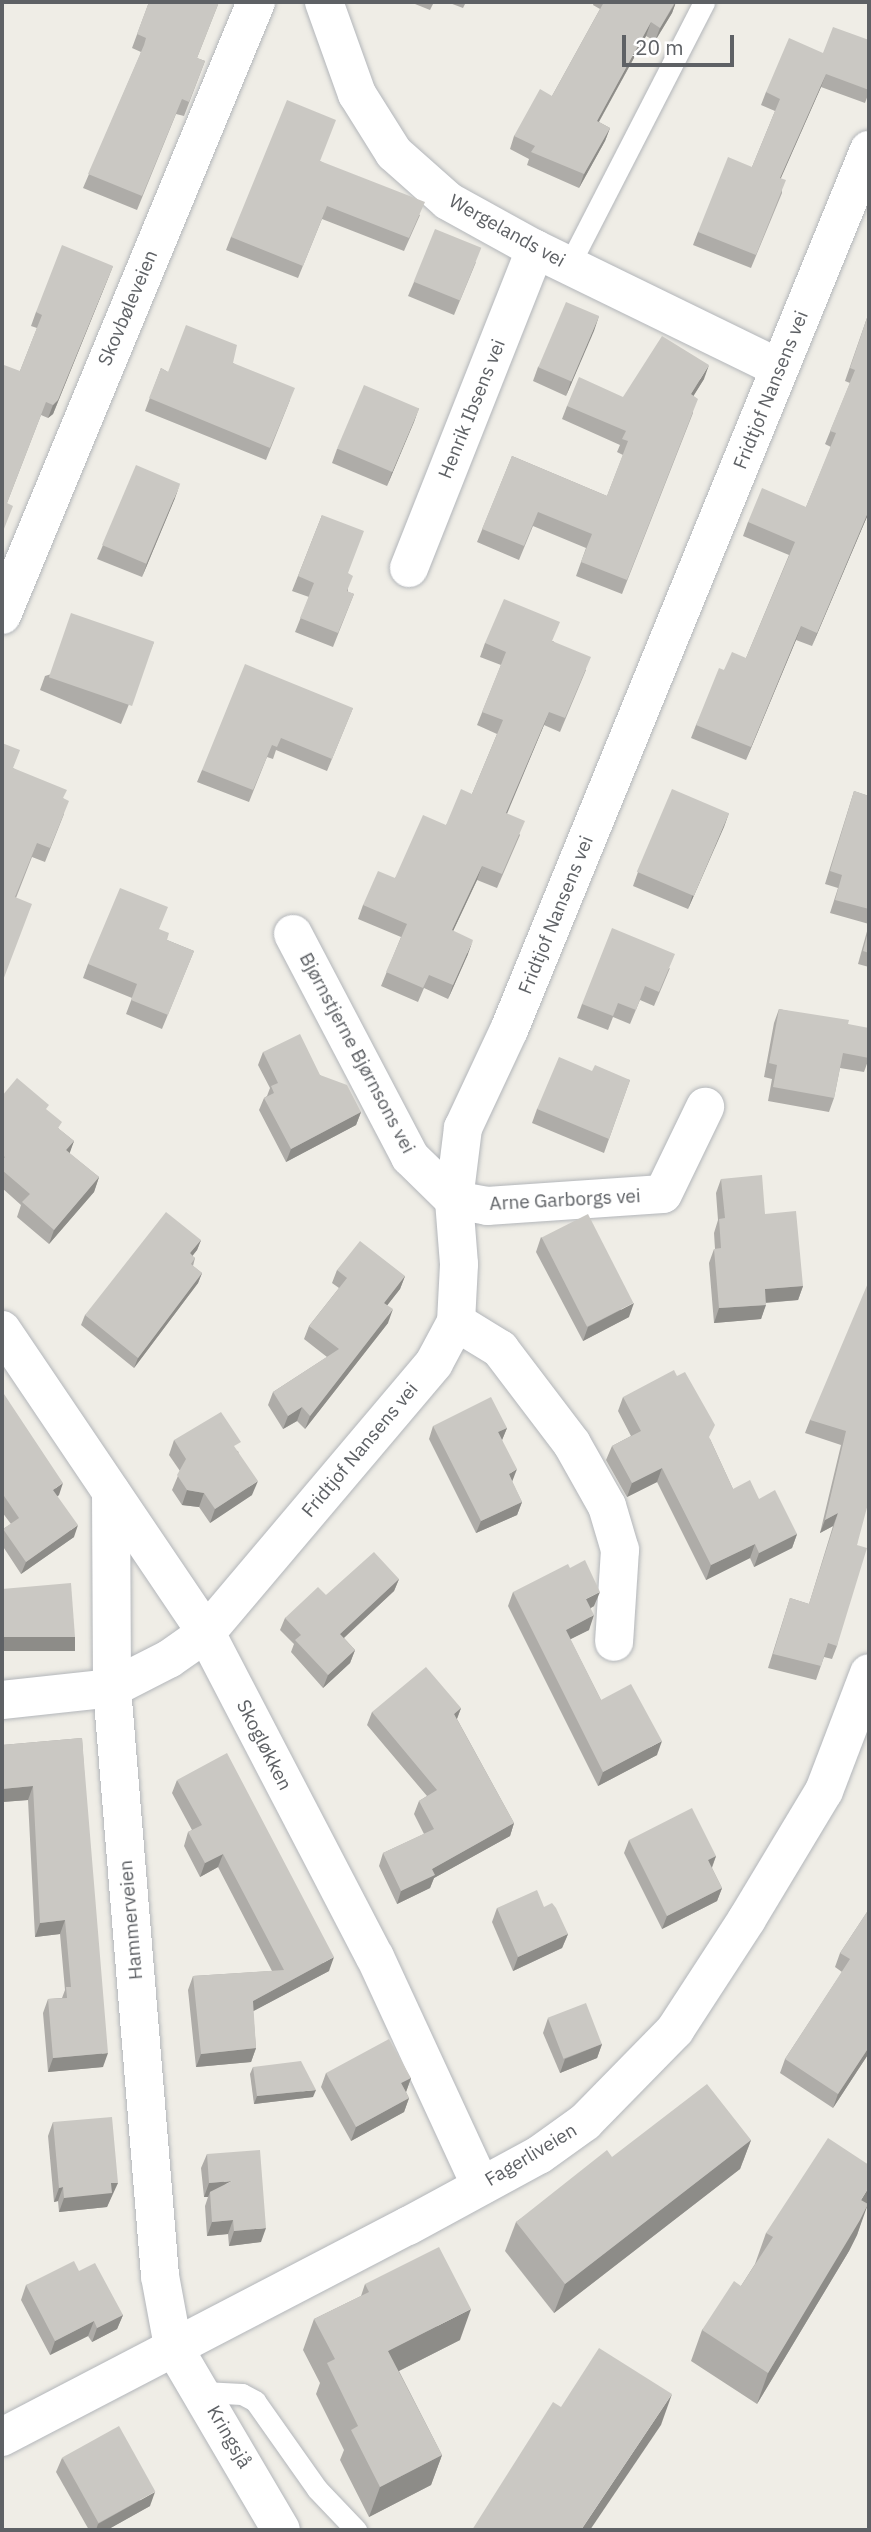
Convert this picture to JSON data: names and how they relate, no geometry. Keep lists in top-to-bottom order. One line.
{"streets":{"street":["Wergelands vei","Skovbøleveien","Fridtjof Nansens vei","Henrik Ibsens vei","Bjørnstjerne Bjørnsons vei","Arne Garborgs vei","Skogløkken","Hammerveien","Fagerliveien","Kringsjå"]},"crossings":[["Wergelands vei","Fridtjof Nansens vei"],["Wergelands vei","Henrik Ibsens vei"],["Fridtjof Nansens vei","Bjørnstjerne Bjørnsons vei"],["Fridtjof Nansens vei","Arne Garborgs vei"],["Fridtjof Nansens vei","Skogløkken"],["Fridtjof Nansens vei","Hammerveien"],["Bjørnstjerne Bjørnsons vei","Arne Garborgs vei"],["Skogløkken","Hammerveien"],["Skogløkken","Fagerliveien"],["Hammerveien","Fagerliveien"],["Hammerveien","Kringsjå"],["Fagerliveien","Kringsjå"]],"scale_bar":"20 m"}
